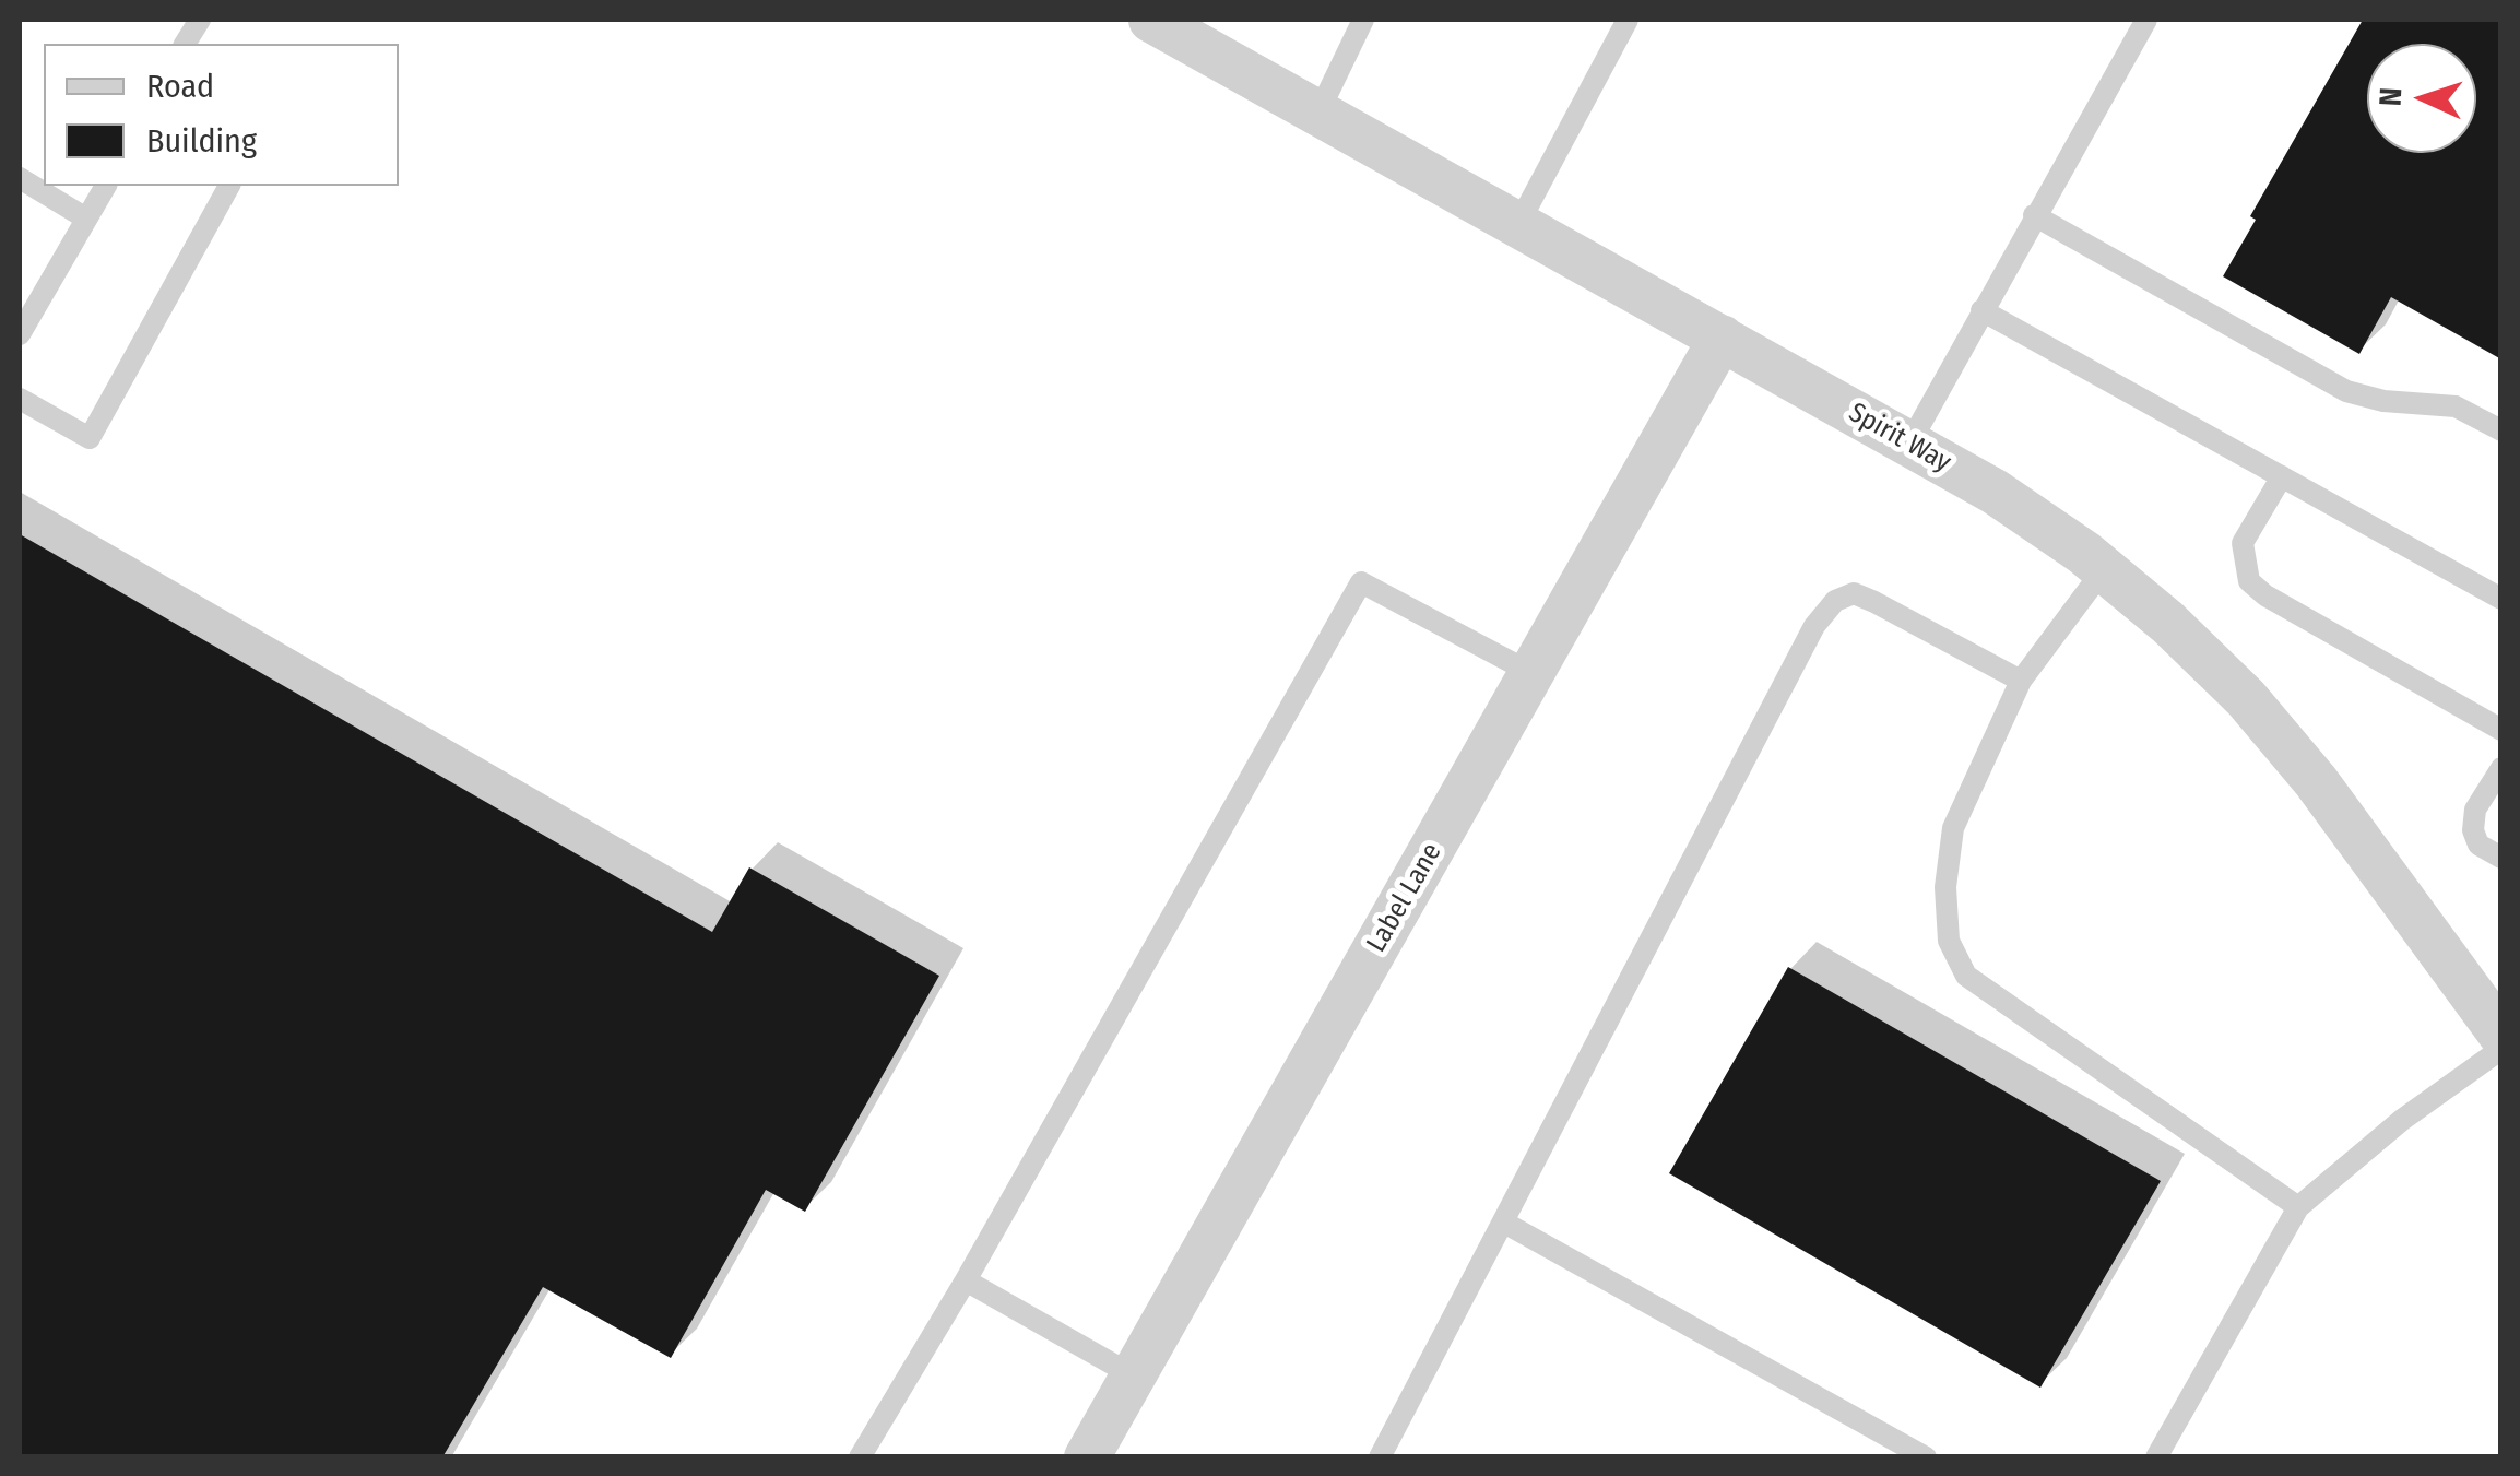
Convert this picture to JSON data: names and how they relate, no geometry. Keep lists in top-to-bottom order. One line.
{"streets":{"street":["Spirit Way","Label Lane"]},"crossings":[["Spirit Way","Label Lane"]],"legend":["Road","Building"],"north":"left"}
